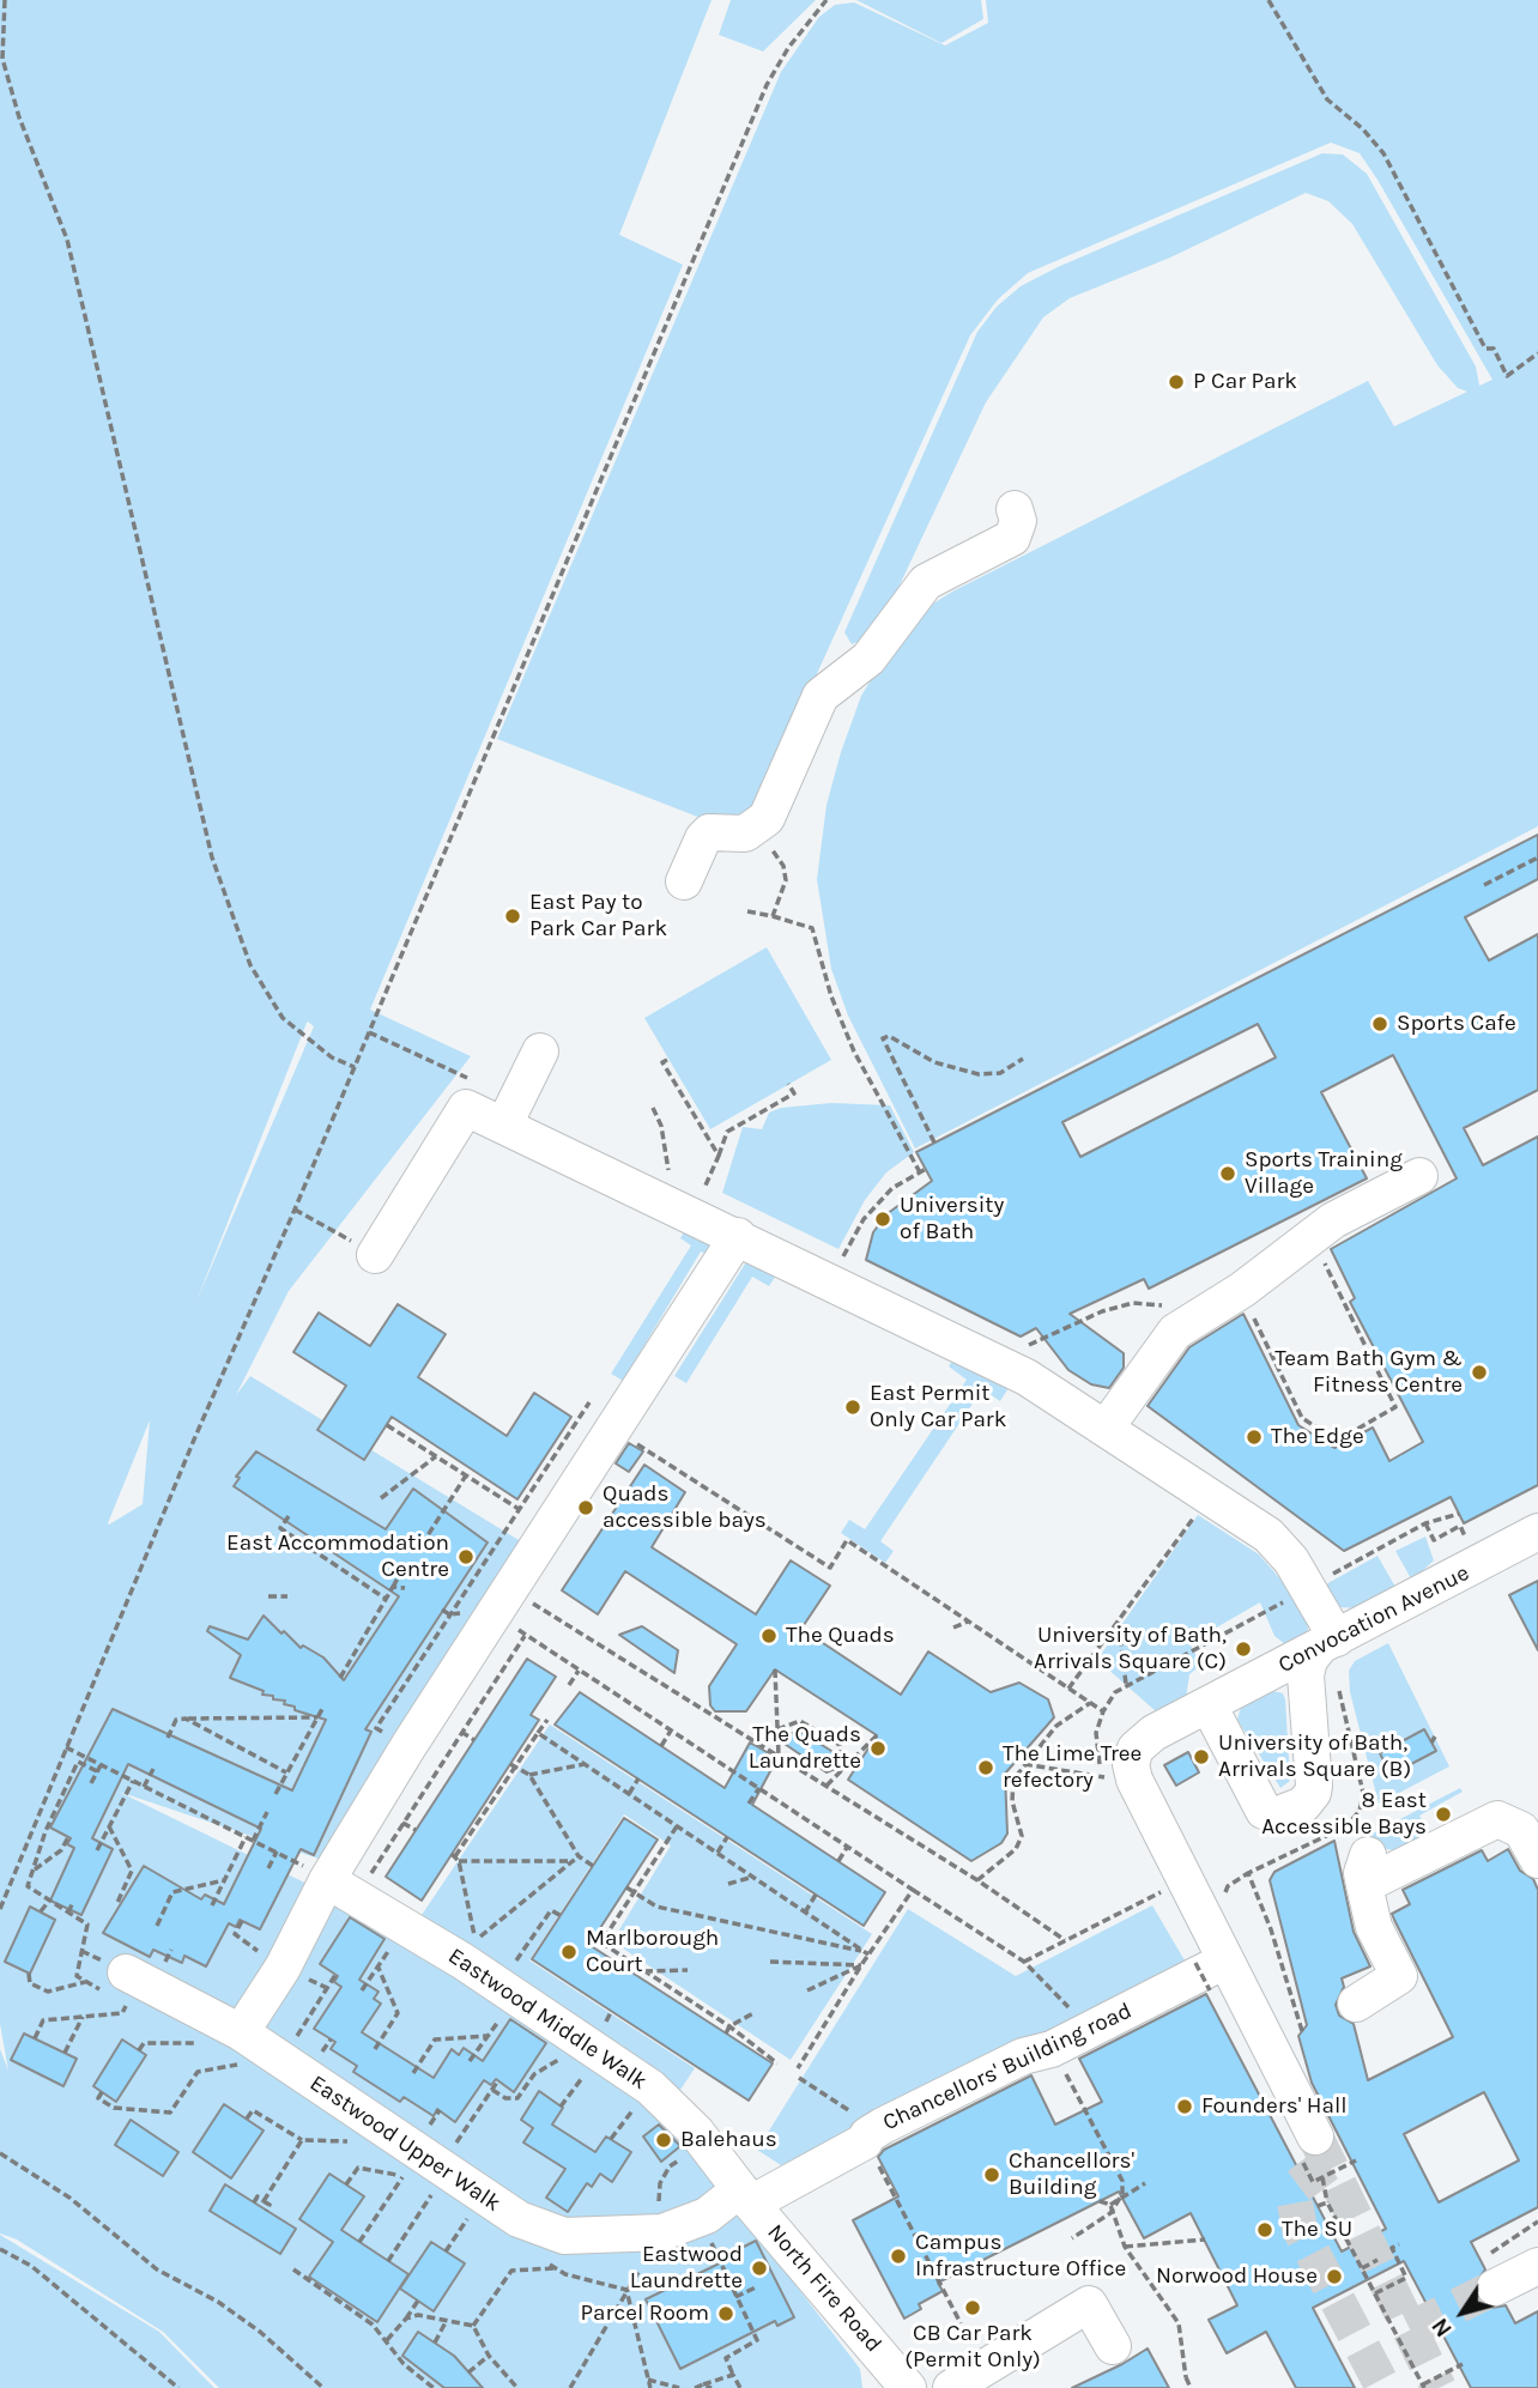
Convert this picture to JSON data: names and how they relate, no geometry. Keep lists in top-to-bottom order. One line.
{"streets":{"street":["Convocation Avenue","Eastwood Middle Walk","Chancellors' Building road","Eastwood Upper Walk","North Fire Road"]},"crossings":[["Eastwood Middle Walk","Chancellors' Building road"],["Eastwood Middle Walk","Eastwood Upper Walk"],["Eastwood Middle Walk","North Fire Road"],["Chancellors' Building road","Eastwood Upper Walk"],["Chancellors' Building road","North Fire Road"],["Eastwood Upper Walk","North Fire Road"]],"places":["P Car Park","East Pay to Park Car Park","Sports Cafe","Sports Training Village","University of Bath","Team Bath Gym & Fitness Centre","East Permit Only Car Park","The Edge","Quads accessible bays","East Accommodation Centre","The Quads","University of Bath, Arrivals Square (C)","The Quads Laundrette","University of Bath, Arrivals Square (B)","The Lime Tree refectory","8 East Accessible Bays","Marlborough Court","Founders' Hall","Balehaus","Chancellors' Building","The SU","Campus Infrastructure Office","Eastwood Laundrette","Norwood House","CB Car Park (Permit Only)","Parcel Room"],"north":"bottom left"}
